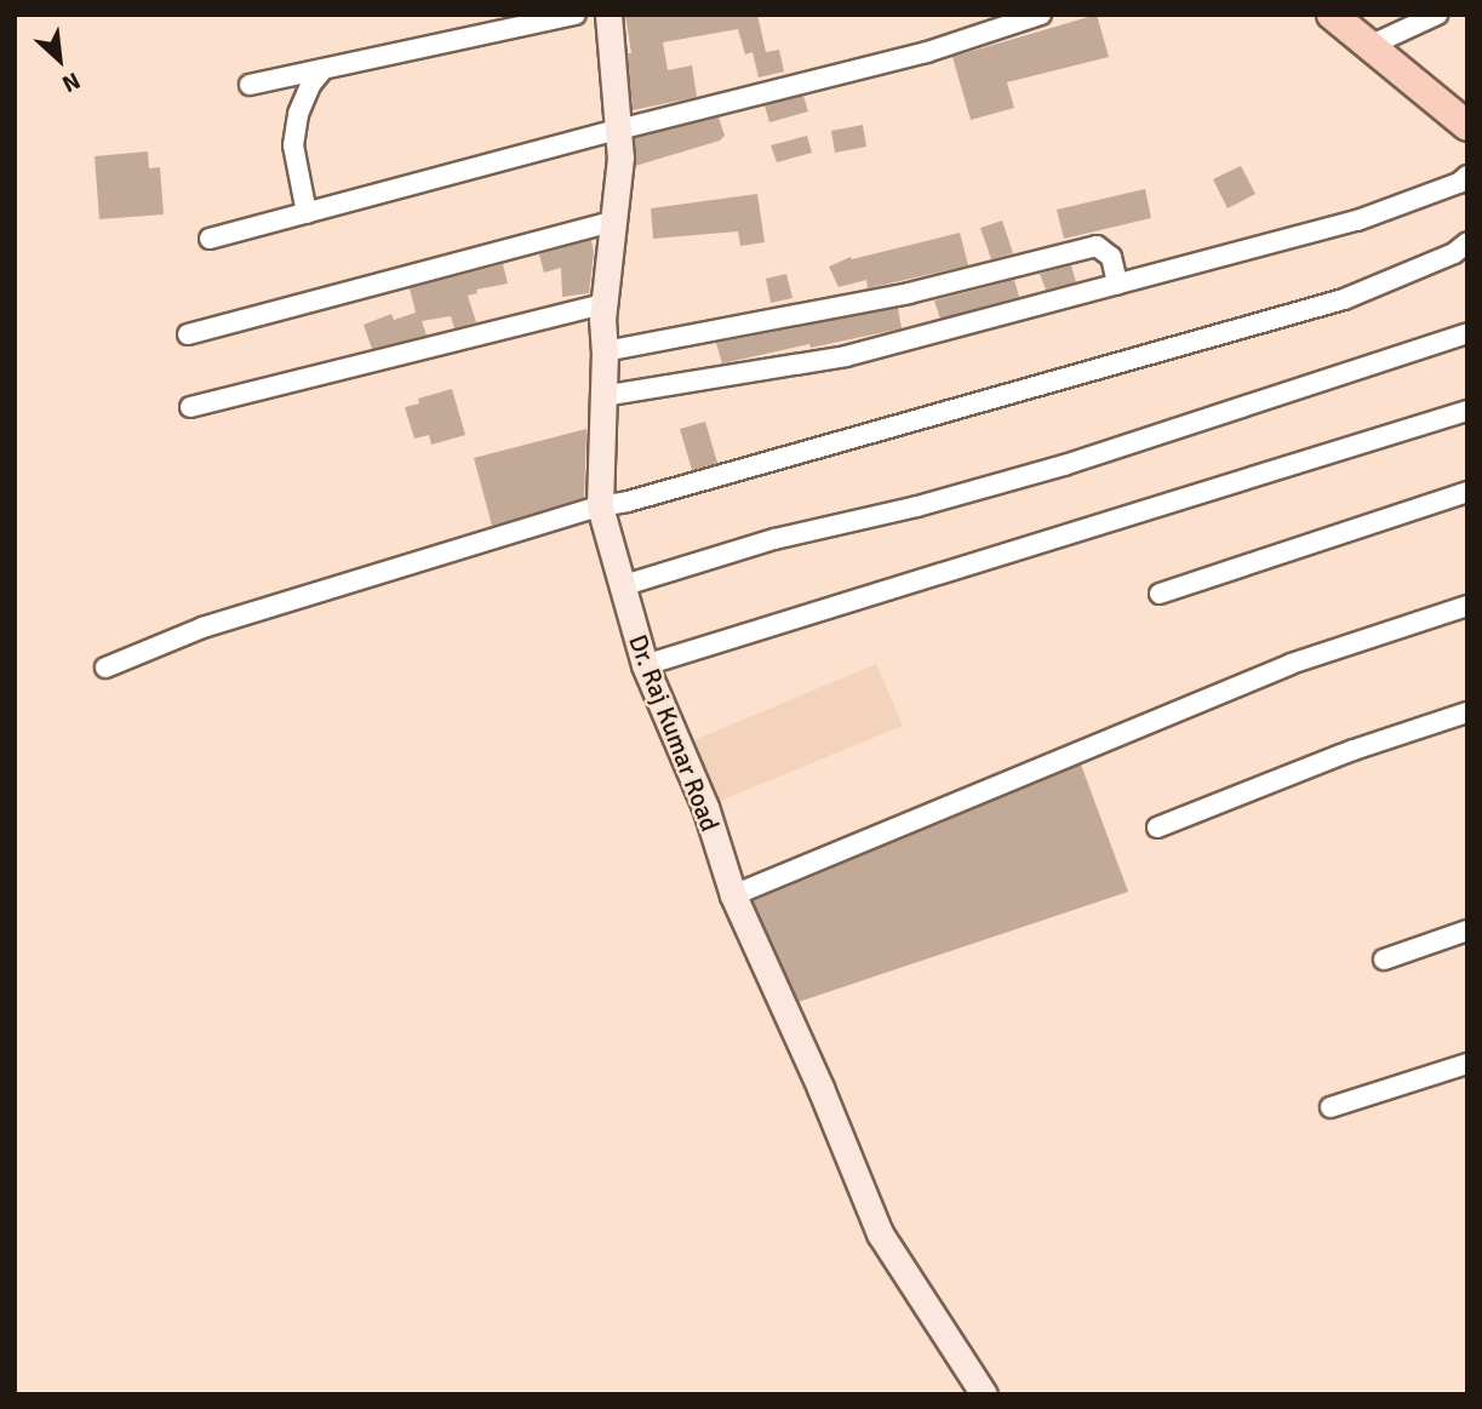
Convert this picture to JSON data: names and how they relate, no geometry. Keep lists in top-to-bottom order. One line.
{"streets":{"street":["Dr. Raj Kumar Road"]},"north":"bottom right"}
